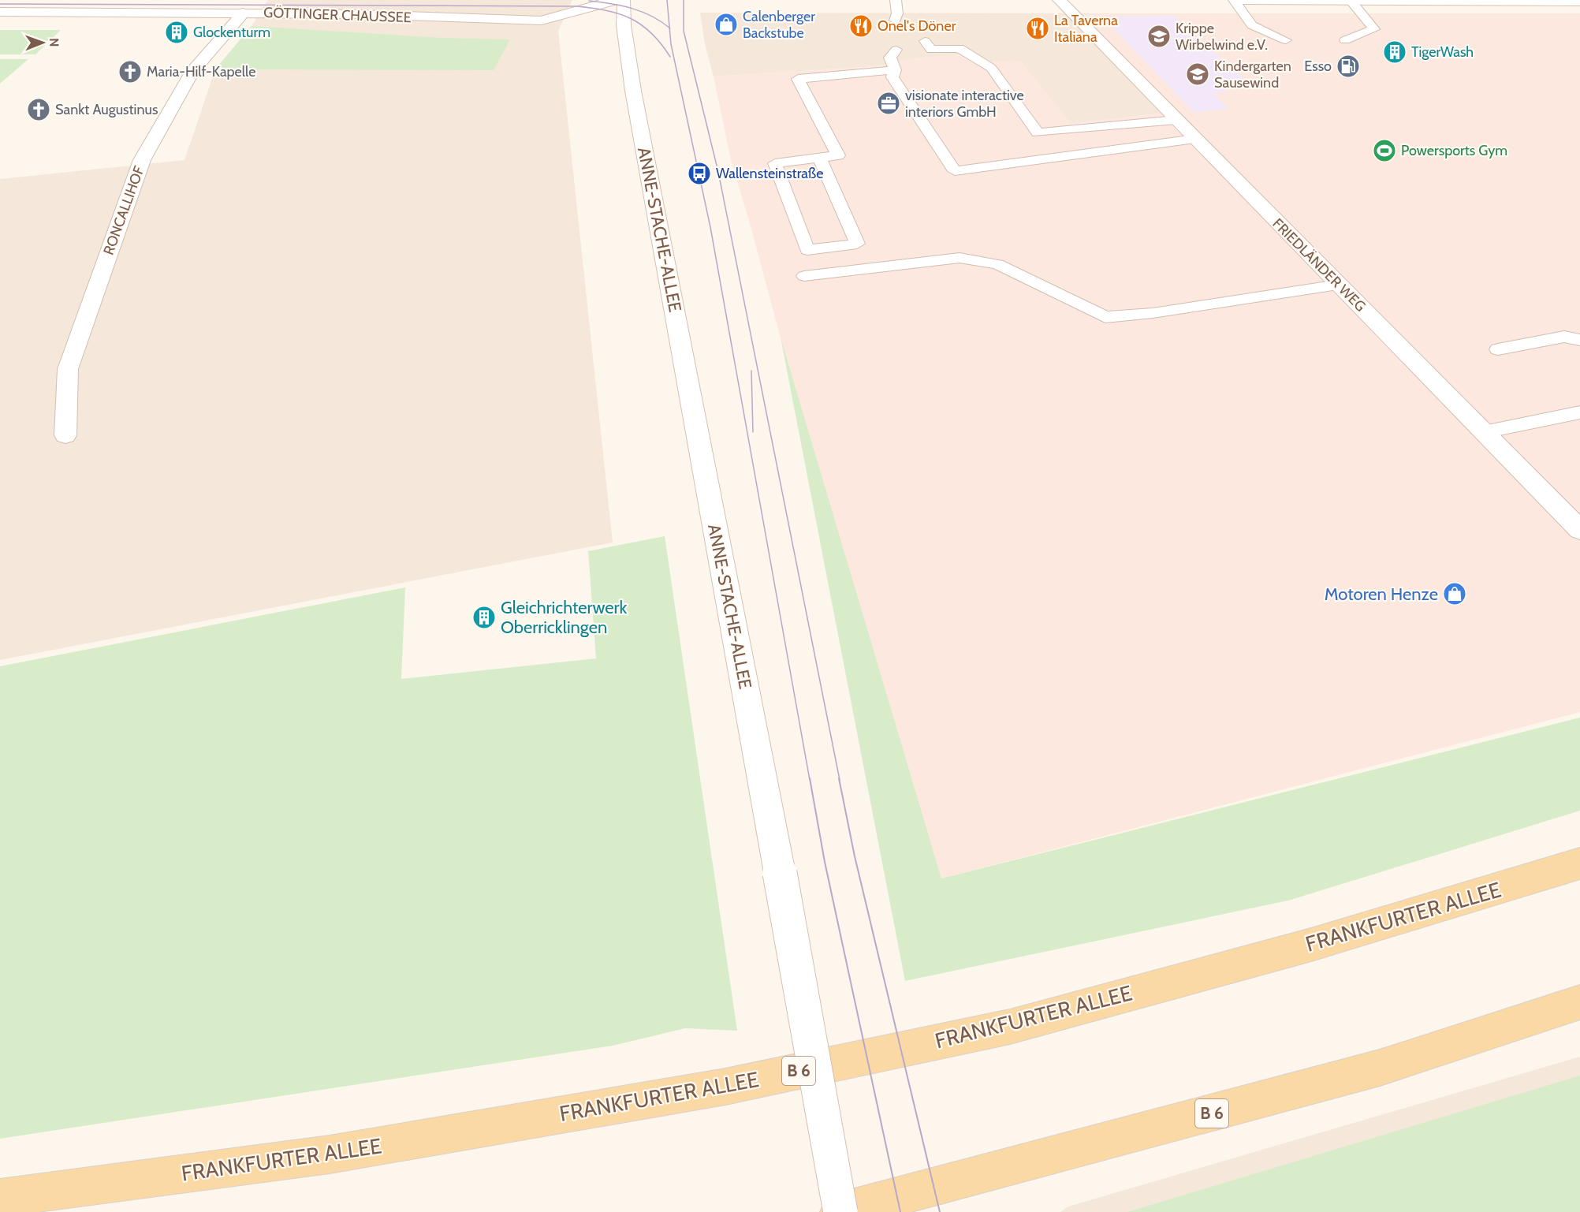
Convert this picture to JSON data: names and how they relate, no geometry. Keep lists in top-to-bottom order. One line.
{"streets":{"main road":["FRANKFURTER ALLEE","B 6"],"street":["GÖTTINGER CHAUSSEE","RONCALLIHOF","ANNE-STACHE-ALLEE","FRIEDLÄNDER WEG"]},"crossings":[["GÖTTINGER CHAUSSEE","RONCALLIHOF"],["ANNE-STACHE-ALLEE","B 6"]],"places":{"shop":["Calenberger Backstube","Motoren Henze"],"restaurant":["Onel's Döner","La Taverna Italiana"],"building":["Glockenturm","TigerWash","Gleichrichterwerk Oberricklingen"],"school or university":["Krippe Wirbelwind e.V.","Kindergarten Sausewind"],"fuel station":["Esso"],"church":["Maria-Hilf-Kapelle","Sankt Augustinus"],"office":["visionate interactive interiors GmbH"],"sports":["Powersports Gym"],"bus stop":["Wallensteinstraße"]},"north":"right"}
